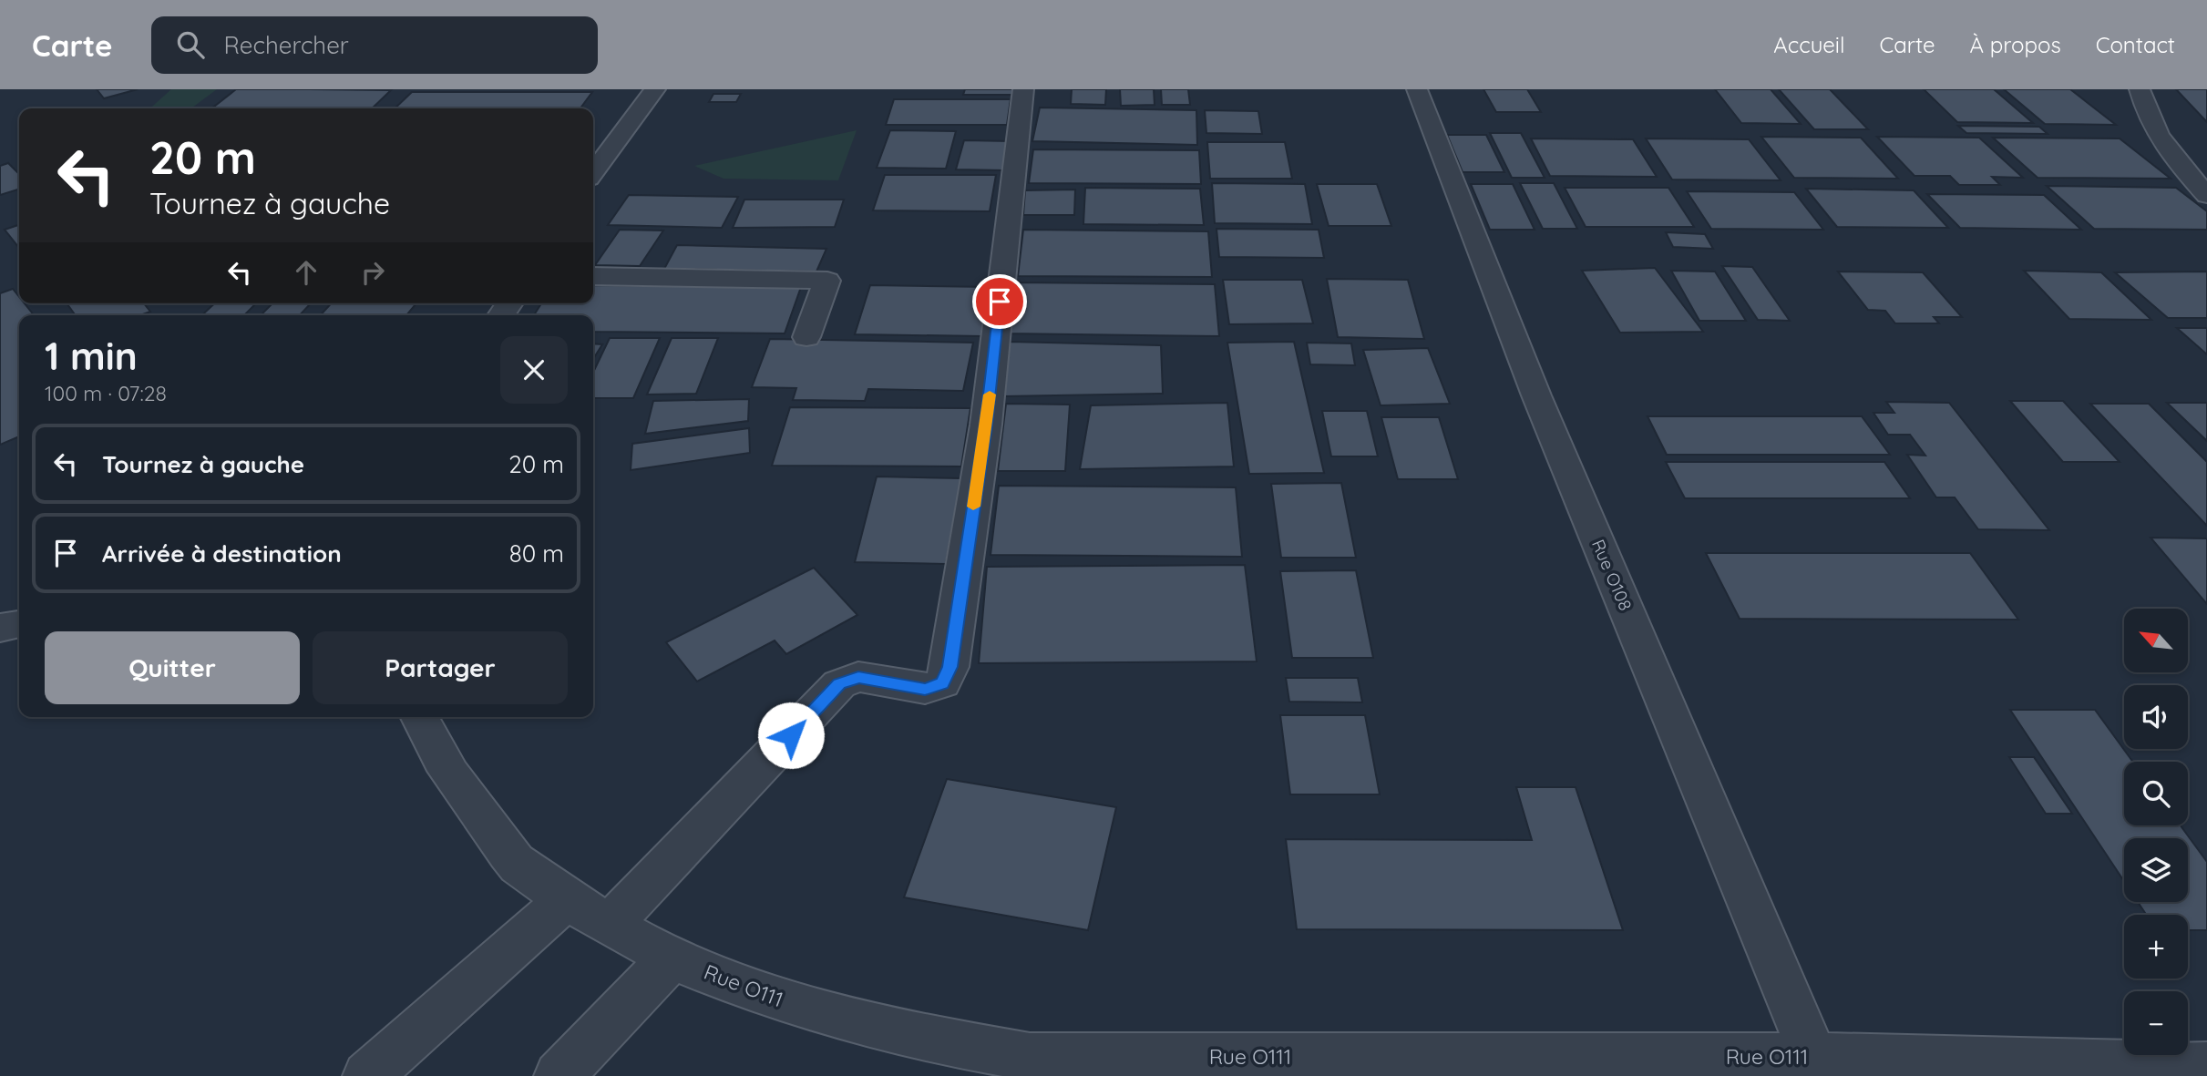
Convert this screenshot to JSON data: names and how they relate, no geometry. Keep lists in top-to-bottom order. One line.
{"streets":{"street":["Rue O108","Rue O111"]},"crossings":[["Rue O108","Rue O111"]],"north":"top left","page":{"header":"Carte","search":"Rechercher","nav":["Accueil","Carte","À propos","Contact"],"turn":["20 m","Tournez à gauche"],"heading":["1 min","100 m · 07:28"],"list":[{"name":"Tournez à gauche","value":"20 m"},{"name":"Arrivée à destination","value":"80 m"}],"map_buttons":["+","−"],"buttons":["Quitter","Partager"]}}
